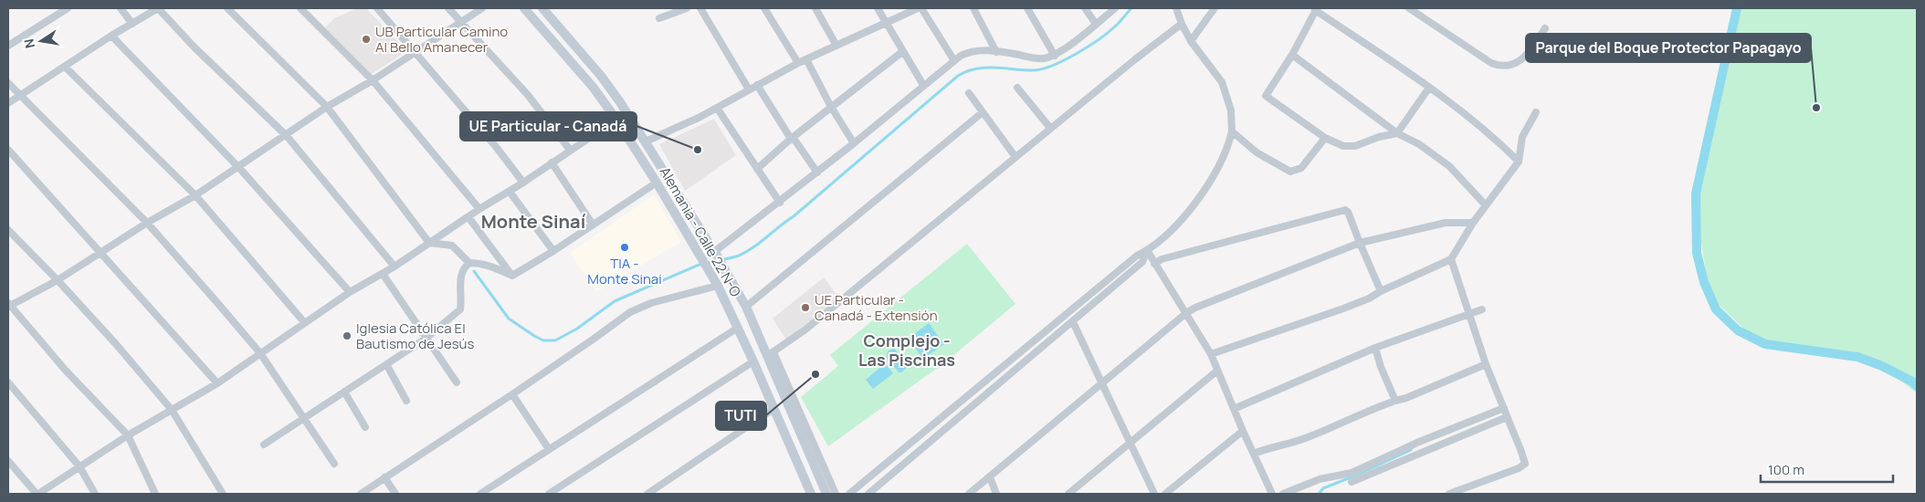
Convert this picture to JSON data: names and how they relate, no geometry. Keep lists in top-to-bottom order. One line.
{"streets":{"street":["Alemania - Calle 22 N-O"]},"districts":["Monte Sinaí","Complejo - Las Piscinas"],"places":["UB Particular Camino Al Bello Amanecer","Parque del Boque Protector Papagayo","UE Particular - Canadá","TIA - Monte Sinai","UE Particular - Canadá - Extensión","Iglesia Católica El Bautismo de Jesús","TUTI"],"scale_bar":"100 m","north":"left"}
